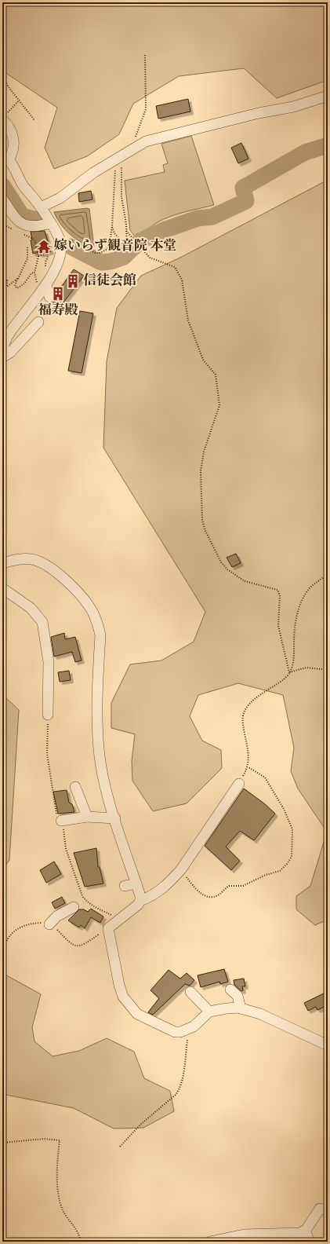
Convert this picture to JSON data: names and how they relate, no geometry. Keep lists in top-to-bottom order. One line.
{"places":{"temple":["嫁いらず観音院 本堂"],"building":["信徒会館","福寿殿"]}}
